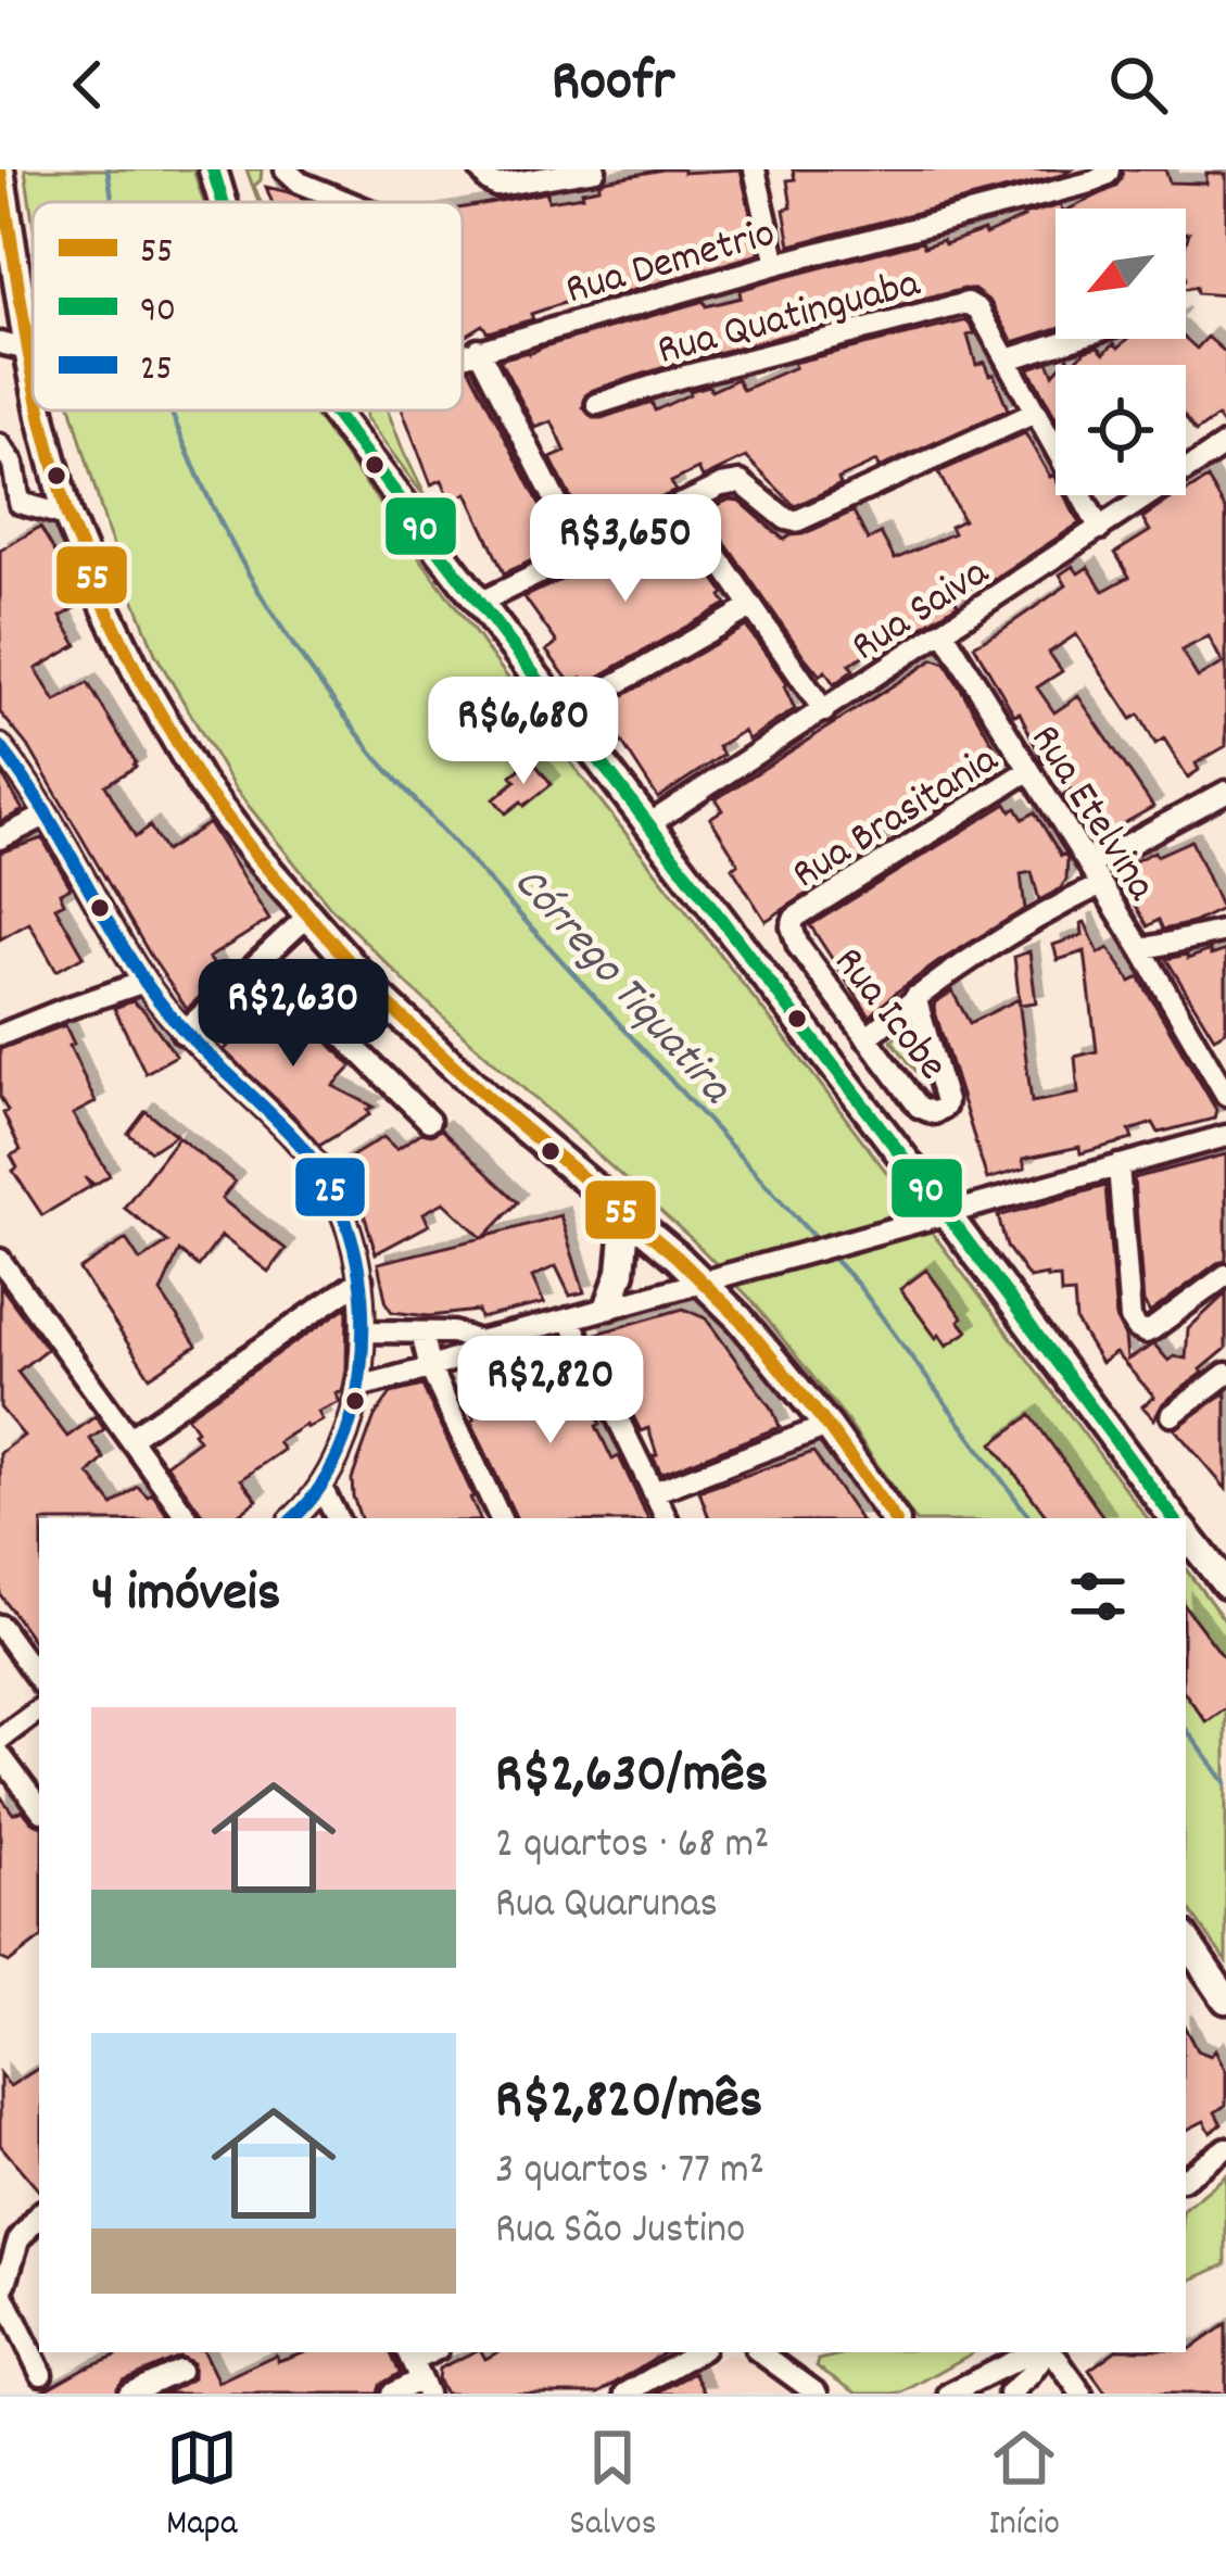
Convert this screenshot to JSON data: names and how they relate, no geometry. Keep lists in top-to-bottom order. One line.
{"streets":{"street":["Rua Demetrio","Rua Quatinguaba","Rua Saiva","Rua Etelvina","Rua Brasitania","Rua Icobe"]},"crossings":[["Rua Quatinguaba","Rua Saiva"],["Rua Saiva","Rua Etelvina"],["Rua Etelvina","Rua Brasitania"],["Rua Brasitania","Rua Icobe"]],"water":["Córrego Tiquatira"],"lines":["transit line 55","transit line 90","transit line 25"],"legend":["55","90","25"],"north":"bottom left","page":{"header":"Roofr","price":["R$3,650","R$6,680","R$2,630","R$2,820"],"heading":"4 imóveis","list":[{"name":"R$2,630/mês","note":"2 quartos · 68 m² · Rua Quarunas"},{"name":"R$2,820/mês","note":"3 quartos · 77 m² · Rua São Justino"}],"tabs":["Mapa","Salvos","Início"]}}
